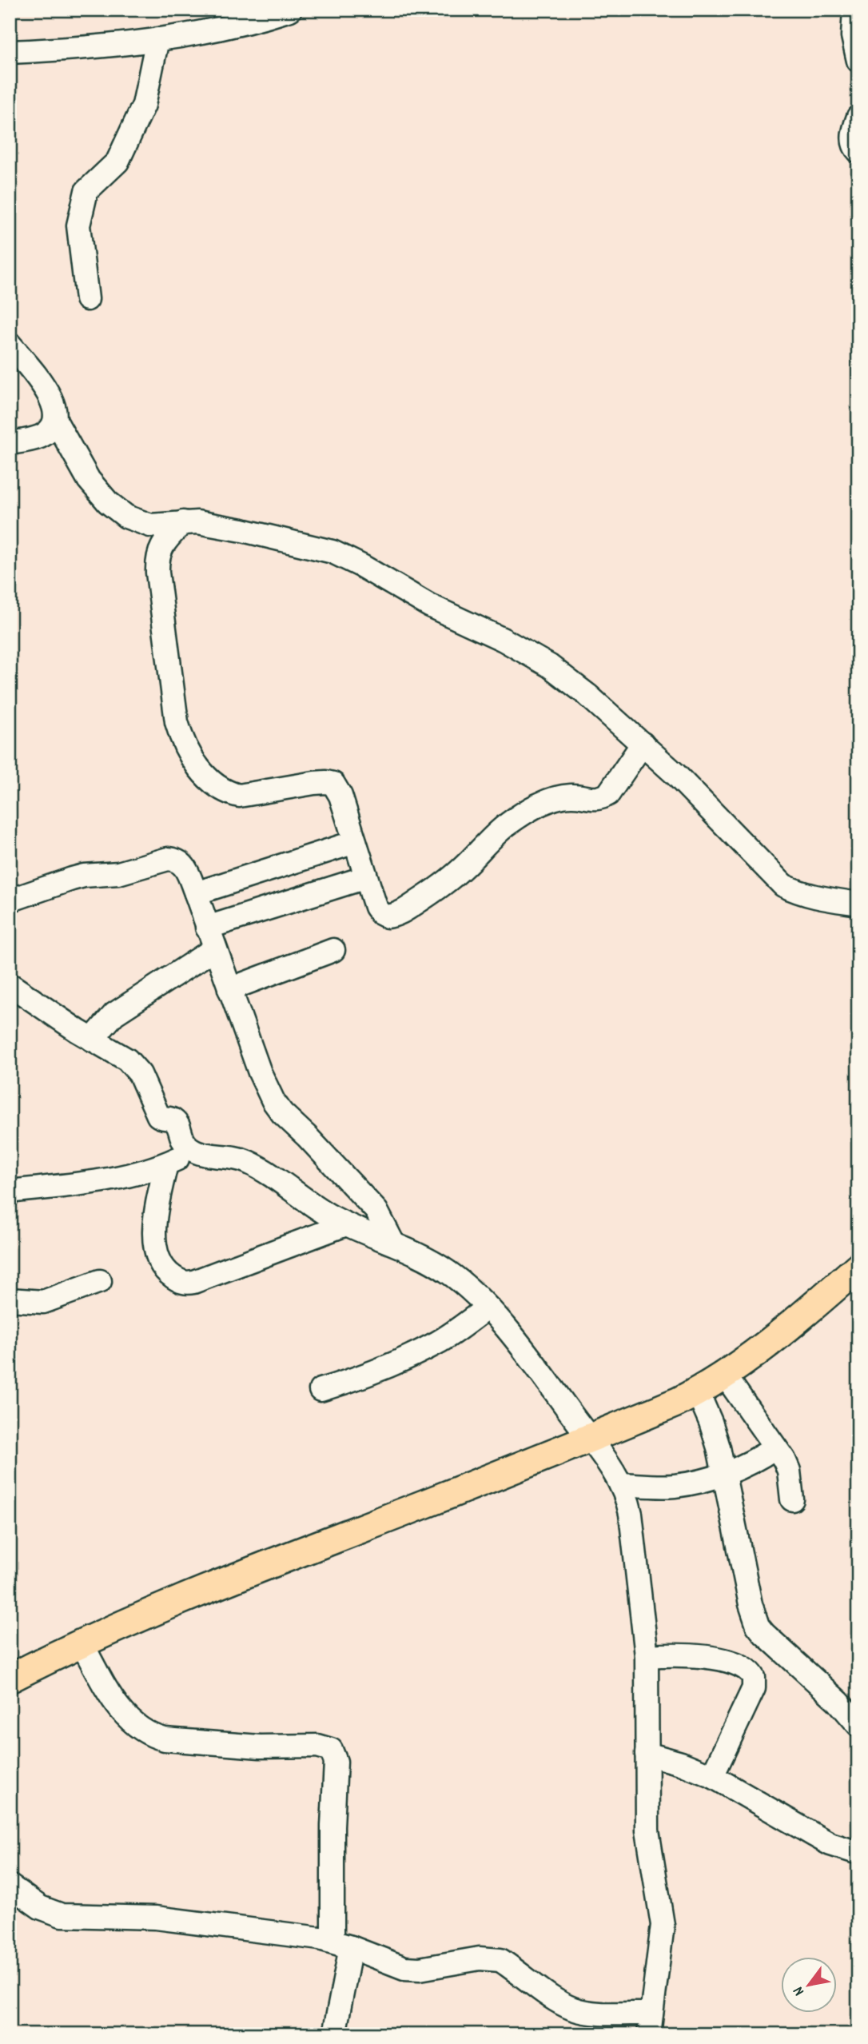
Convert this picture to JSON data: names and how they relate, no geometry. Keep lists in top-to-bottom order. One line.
{"north":"bottom left"}
